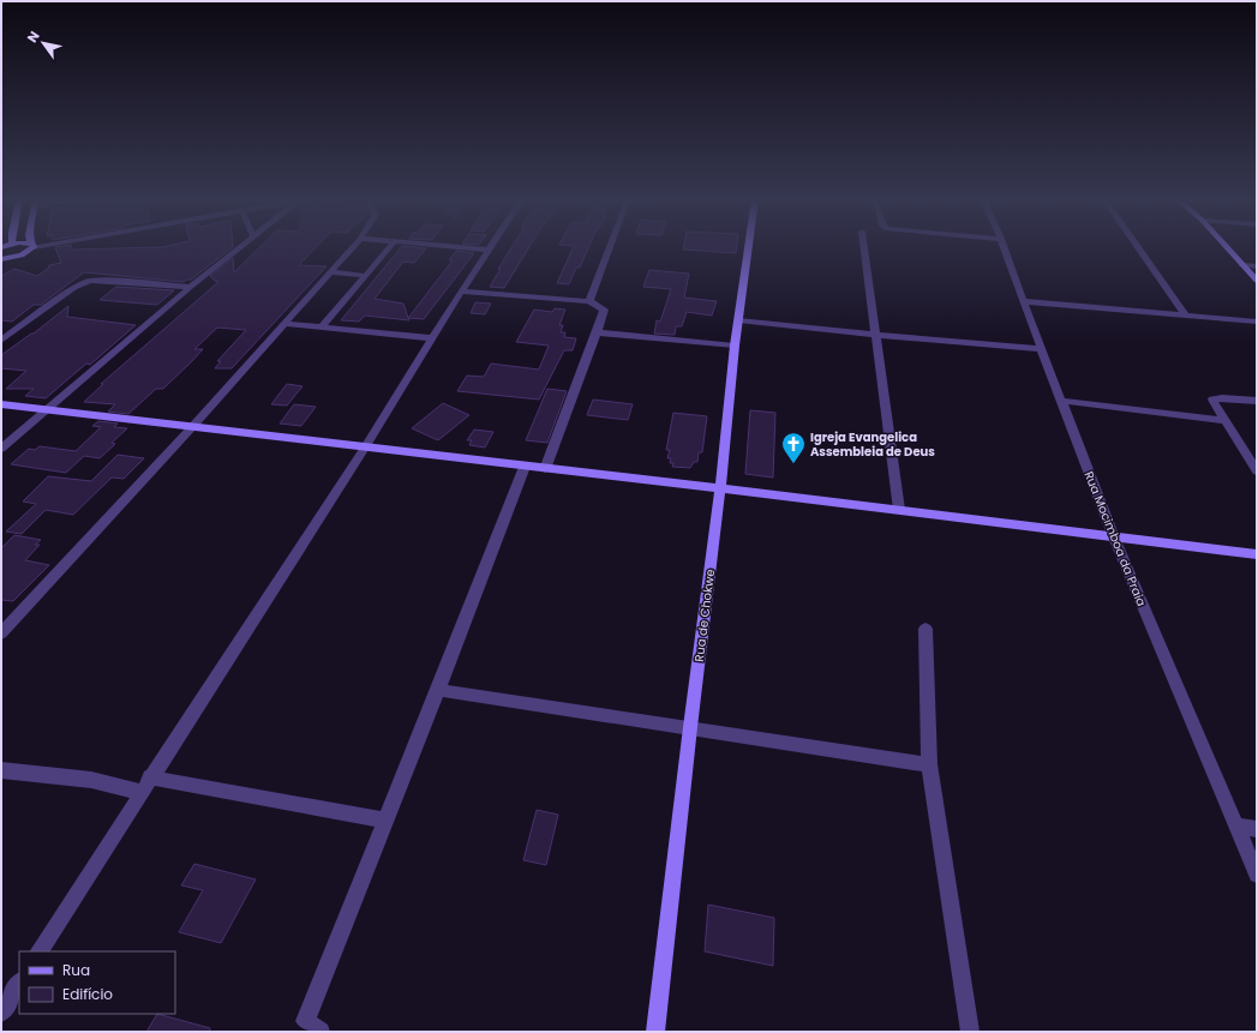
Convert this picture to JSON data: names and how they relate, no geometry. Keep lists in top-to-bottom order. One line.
{"streets":{"street":["Rua Mocimboa da Praia","Rua de Chokwe"]},"places":{"church":["Igreja Evangelica Assembleia de Deus"]},"legend":["Rua","Edifício"],"north":"top left"}
